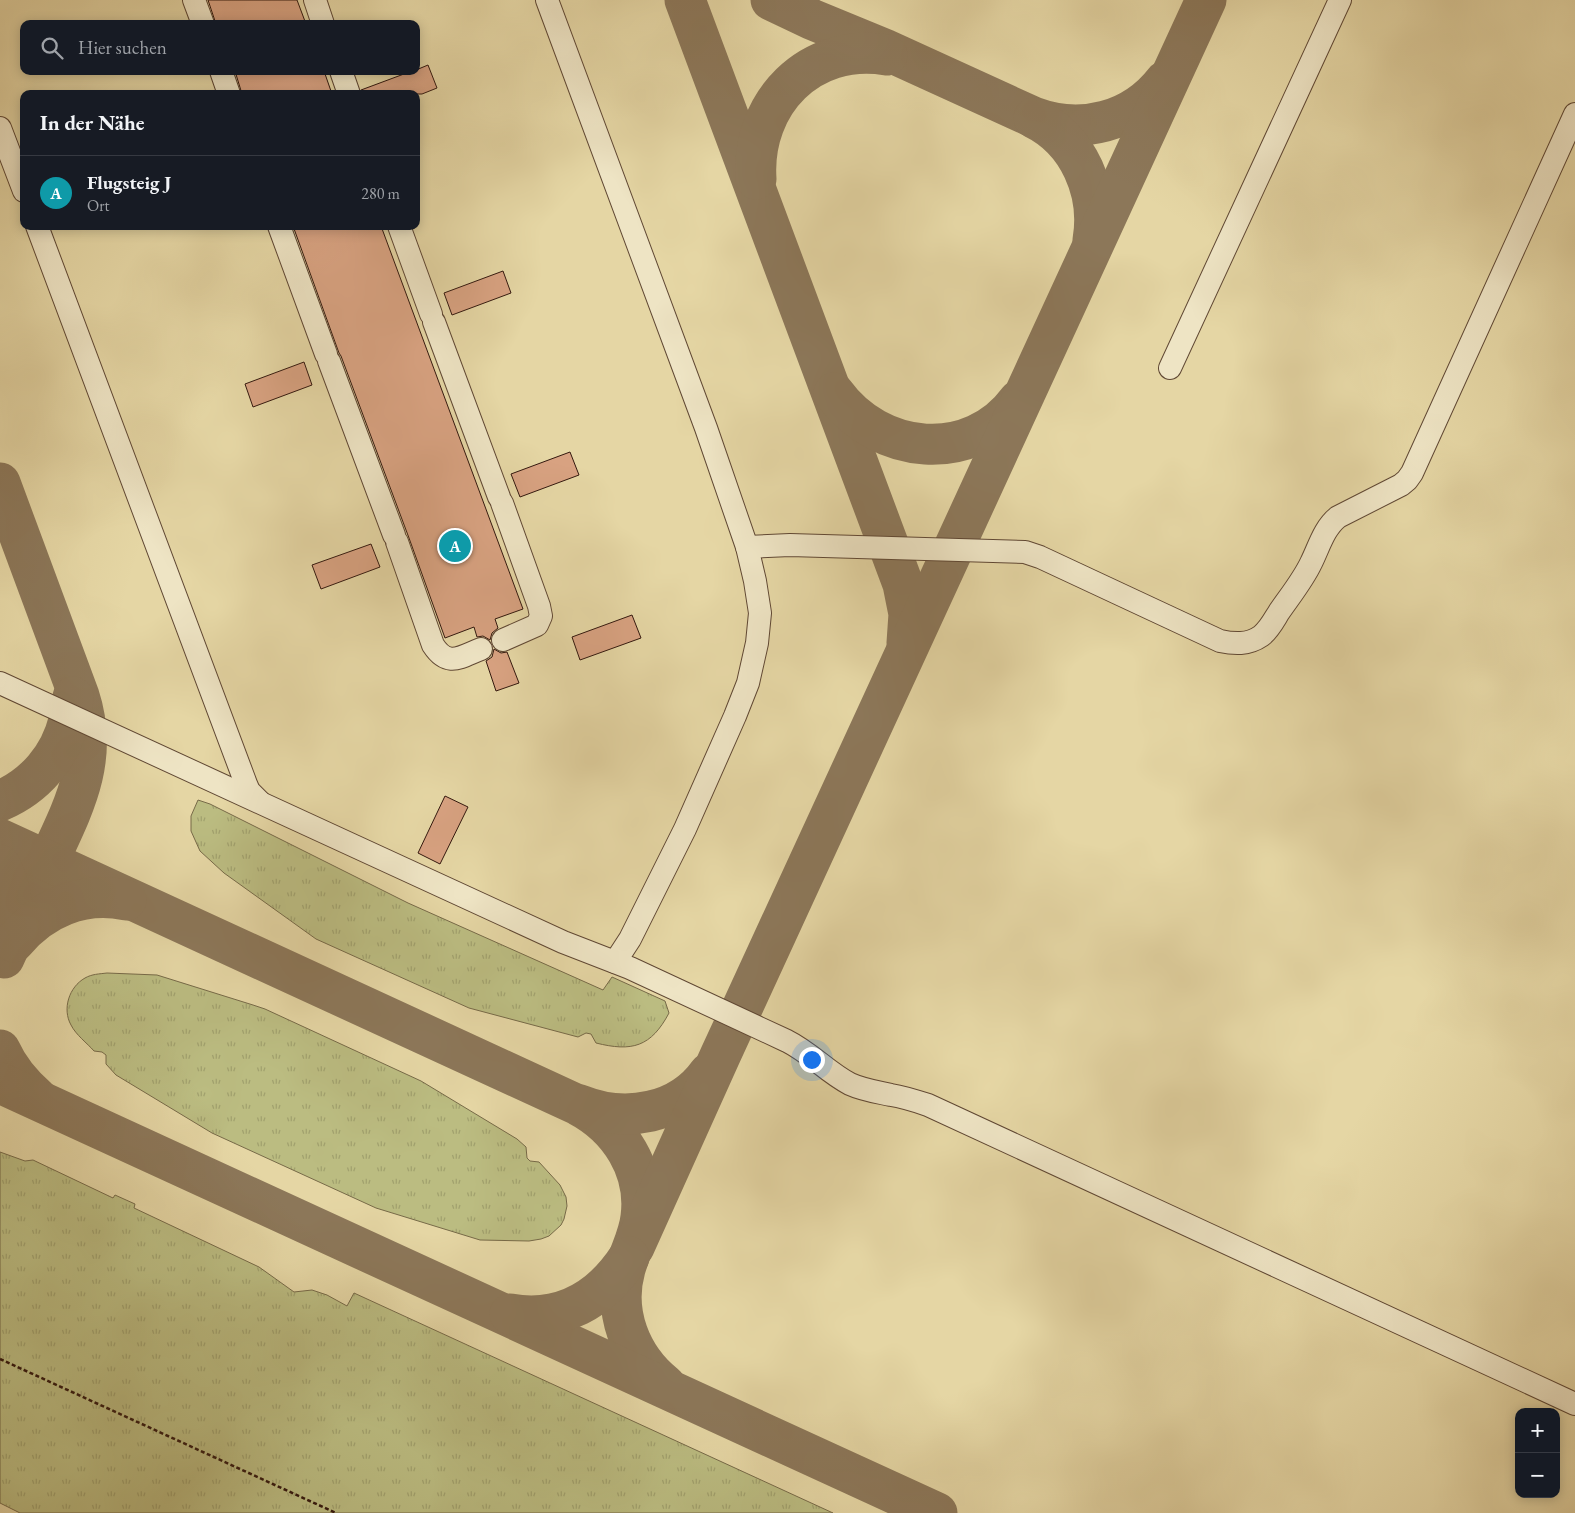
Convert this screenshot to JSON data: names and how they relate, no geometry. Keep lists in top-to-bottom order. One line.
{"page":{"search":"Hier suchen","heading":"In der Nähe","list":[{"mark":"A","name":"Flugsteig J","note":"Ort","value":"280 m"}],"pins":"A","map_buttons":["+","−"]}}
